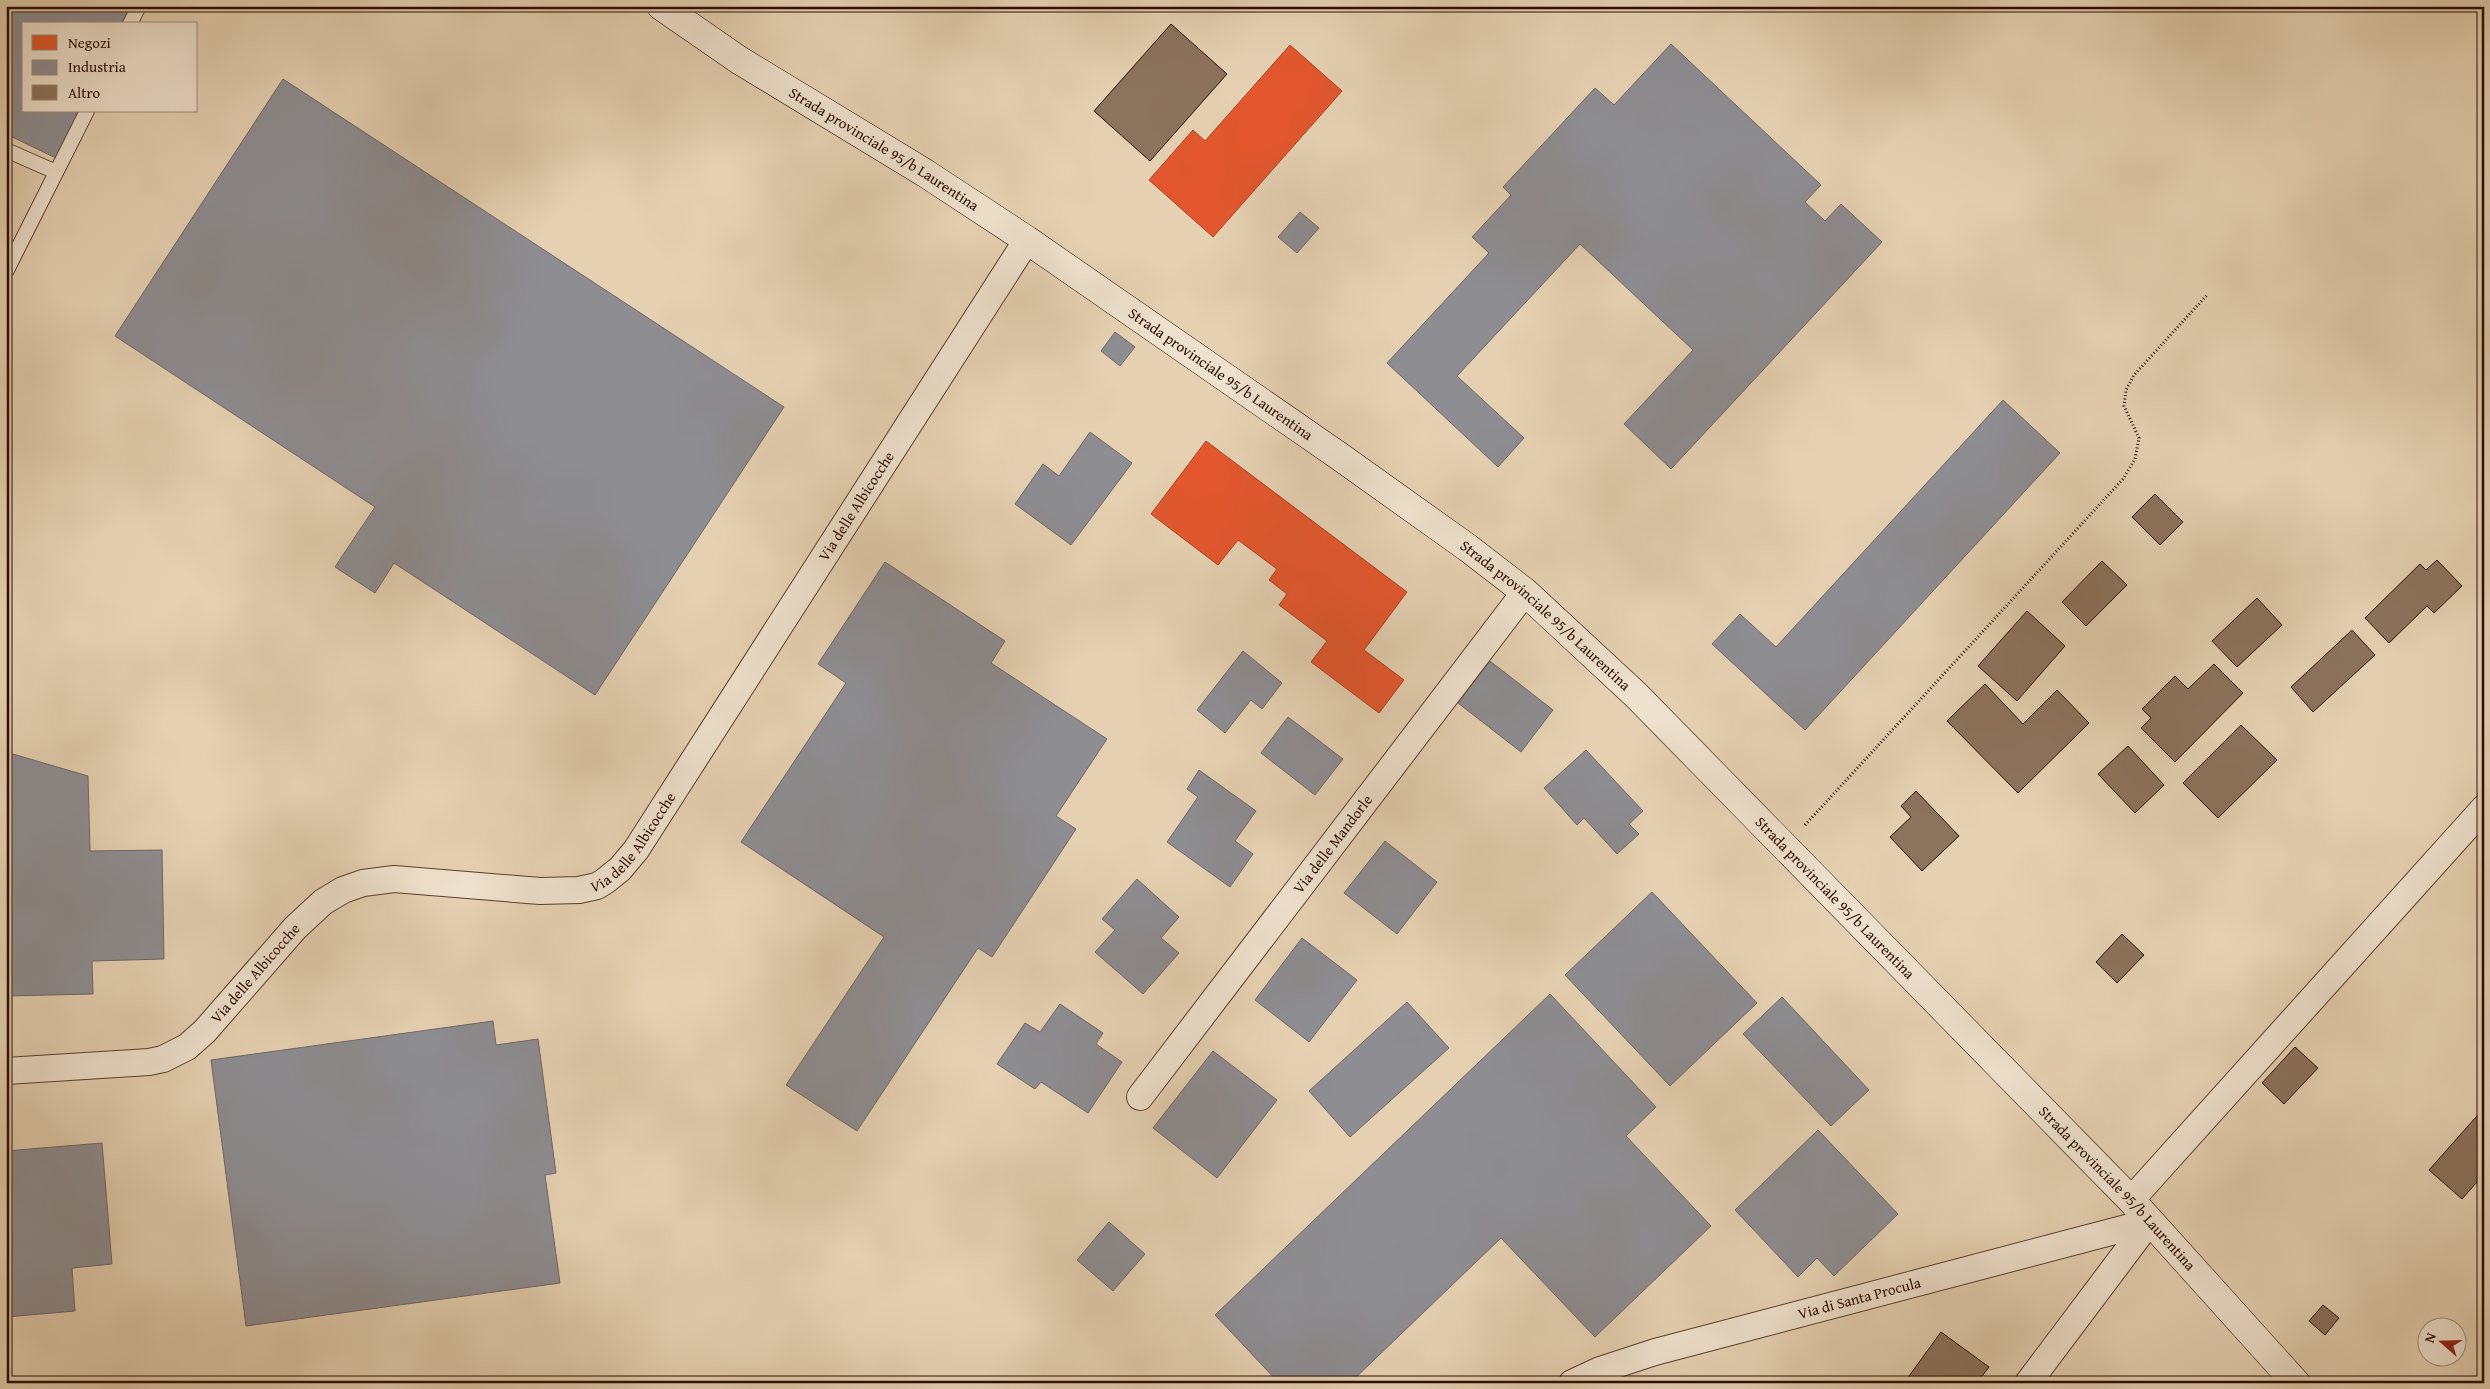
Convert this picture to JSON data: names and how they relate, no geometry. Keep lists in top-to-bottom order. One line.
{"streets":{"main road":["Strada provinciale 95/b Laurentina"],"street":["Via delle Albicocche","Via delle Mandorle","Via di Santa Procula"]},"crossings":[["Strada provinciale 95/b Laurentina","Via delle Albicocche"],["Strada provinciale 95/b Laurentina","Via delle Mandorle"],["Strada provinciale 95/b Laurentina","Via di Santa Procula"]],"legend":["Negozi","Industria","Altro"],"north":"left"}
